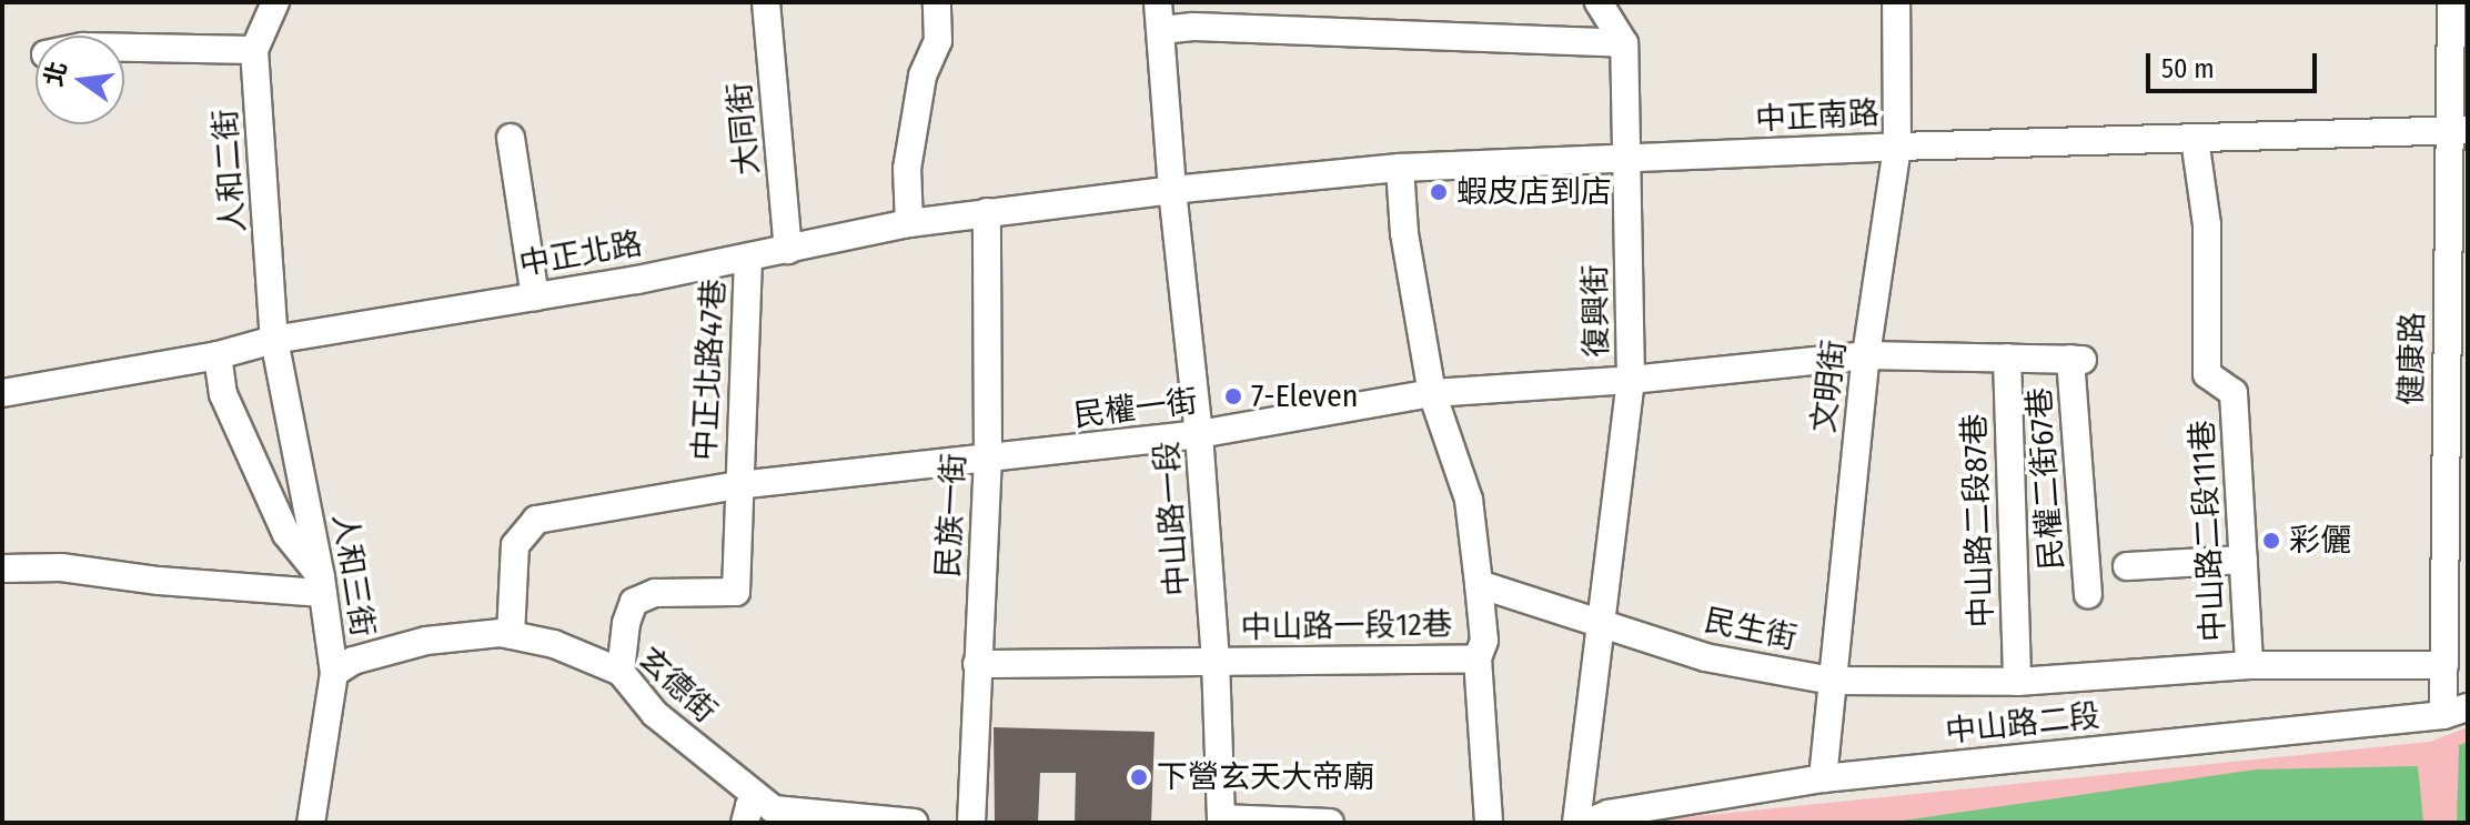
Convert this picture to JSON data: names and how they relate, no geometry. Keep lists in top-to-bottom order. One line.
{"streets":{"street":["中正南路","大同街","人和二街","中正北路","復興街","健康路","中正北路47巷","文明街","民權一街","民權二街67巷","民族一街","中山路一段","中山路二段87巷","中山路二段111巷","人和三街","中山路一段12巷","民生街","玄德街","中山路二段"]},"crossings":[["中正南路","中正北路"],["中正南路","復興街"],["中正南路","健康路"],["中正南路","文明街"],["中正南路","中山路一段"],["中正南路","中山路二段111巷"],["大同街","中正北路"],["人和二街","中正北路"],["人和二街","人和三街"],["中正北路","中正北路47巷"],["中正北路","民族一街"],["中正北路","中山路一段"],["中正北路","人和三街"],["復興街","民權一街"],["復興街","民生街"],["健康路","民生街"],["健康路","中山路二段"],["中正北路47巷","民權一街"],["中正北路47巷","玄德街"],["文明街","民權一街"],["文明街","民生街"],["文明街","中山路二段"],["民權一街","民權二街67巷"],["民權一街","民族一街"],["民權一街","中山路一段"],["民權一街","中山路二段87巷"],["民權一街","玄德街"],["民族一街","中山路一段12巷"],["中山路一段","中山路一段12巷"],["中山路二段87巷","民生街"],["中山路二段111巷","民生街"],["人和三街","玄德街"]],"places":["蝦皮店到店","7-Eleven","彩儷","下營玄天大帝廟"],"scale_bar":"50 m","north":"left"}
